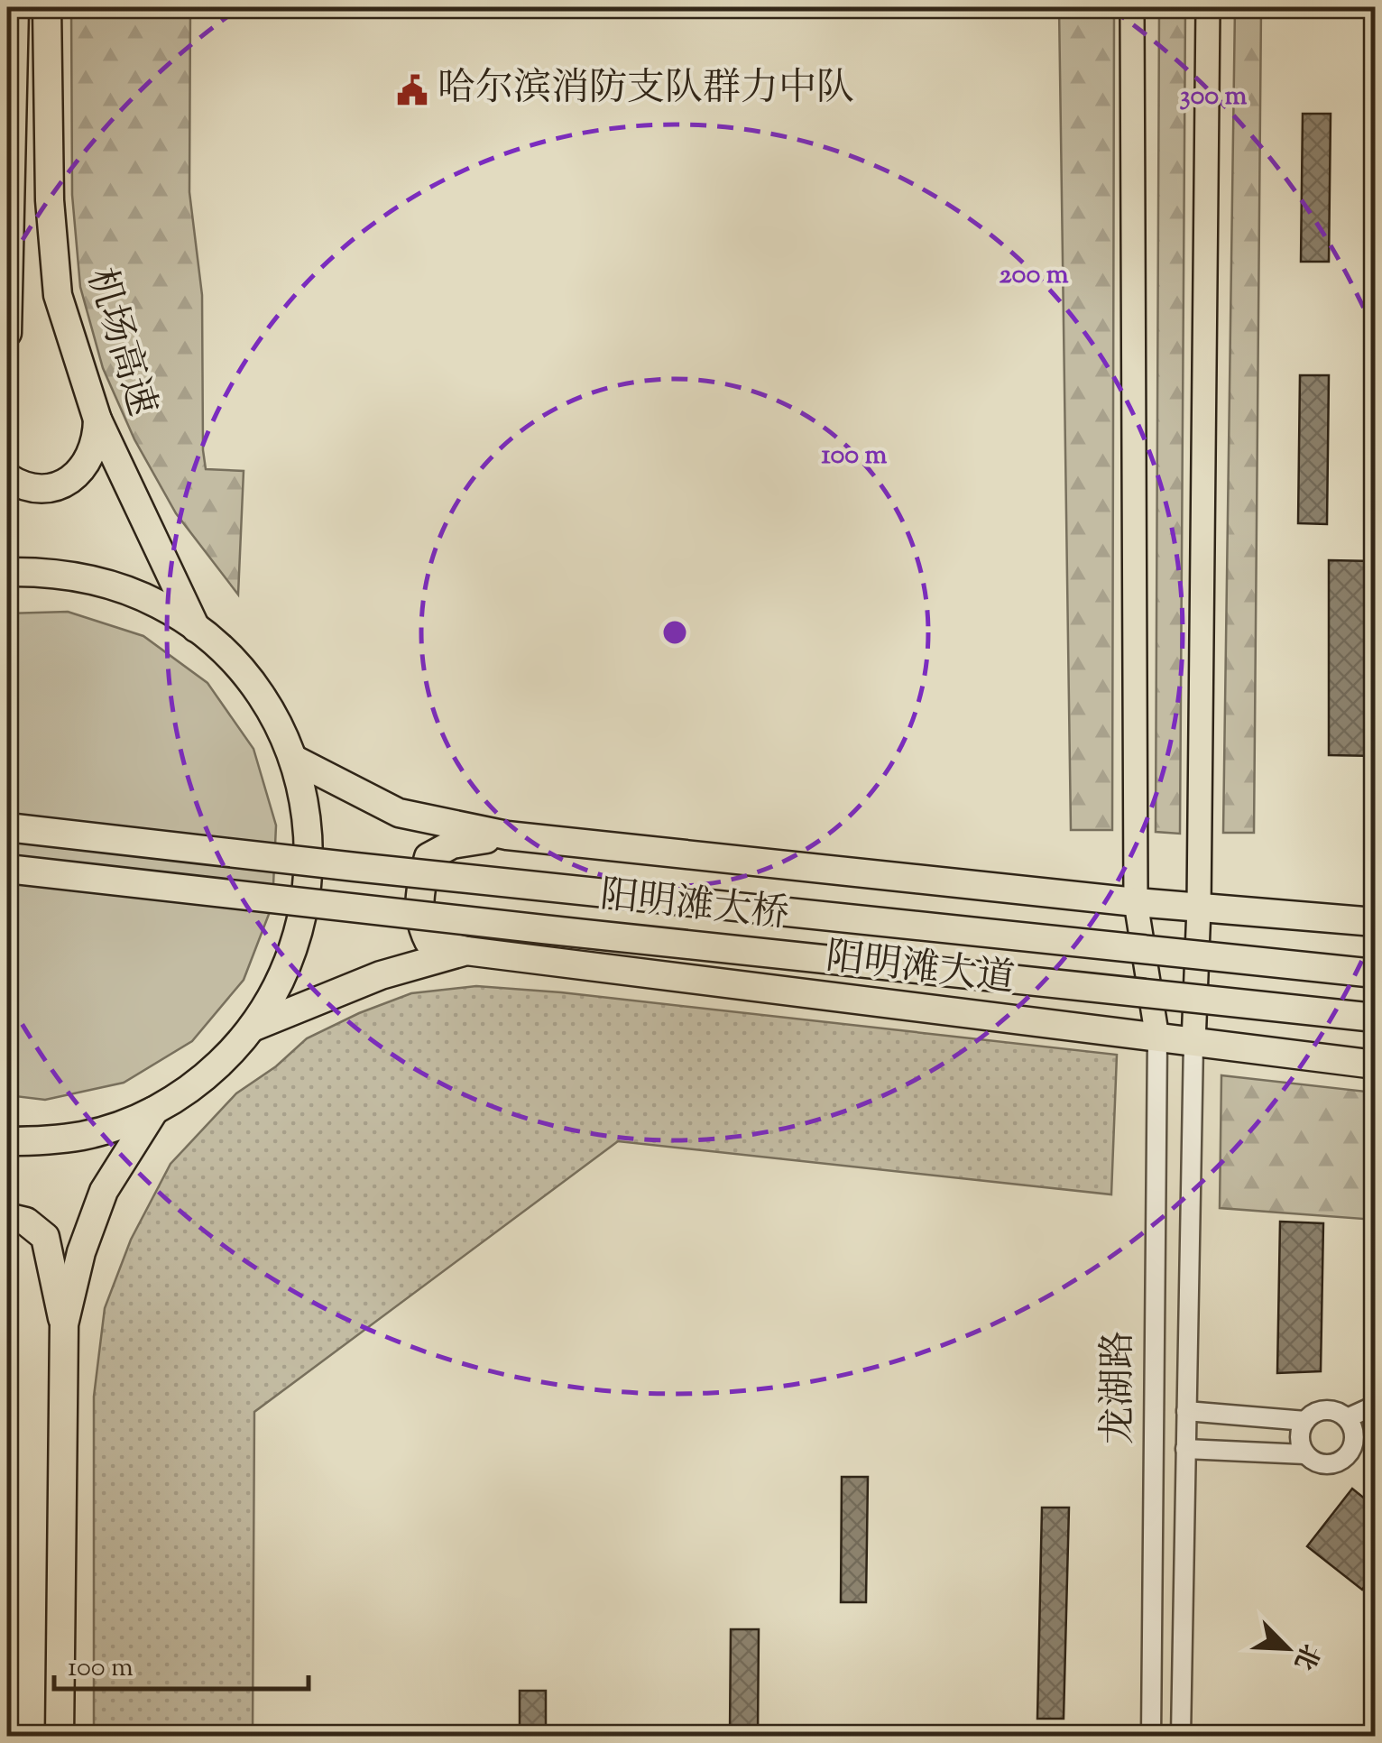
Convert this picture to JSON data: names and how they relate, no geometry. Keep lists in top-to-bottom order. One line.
{"streets":{"highway":["机场高速","阳明滩大桥","阳明滩大道"],"street":["龙湖路"]},"crossings":[["阳明滩大道","龙湖路"]],"places":{"public building":["哈尔滨消防支队群力中队"]},"scale_bar":"100 m","north":"bottom right","rings":["300 m","200 m","100 m"]}
